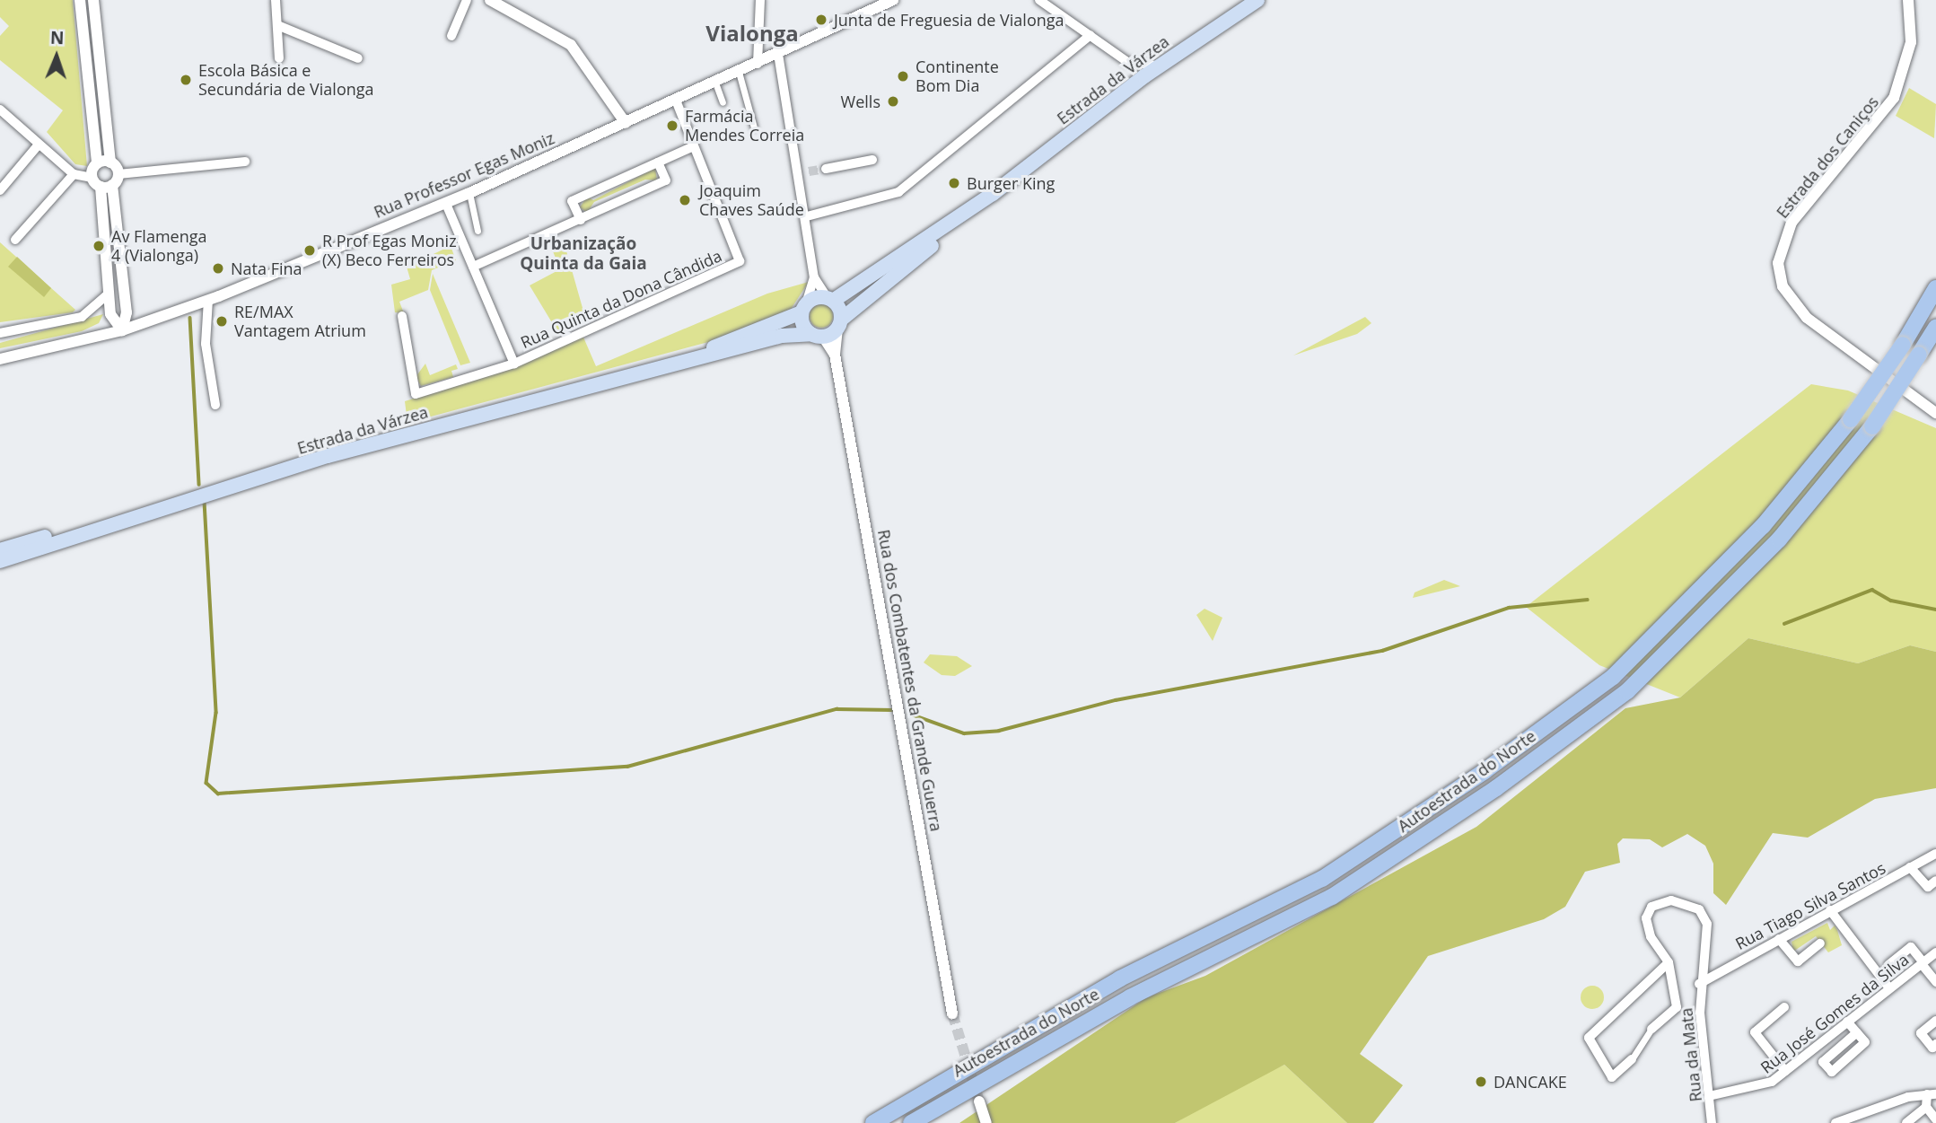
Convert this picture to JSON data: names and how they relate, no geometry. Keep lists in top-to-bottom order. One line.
{"streets":{"highway":["Autoestrada do Norte"],"main road":["Estrada da Várzea"],"street":["Estrada dos Caniços","Rua Professor Egas Moniz","Rua Quinta da Dona Cândida","Rua dos Combatentes da Grande Guerra","Rua Tiago Silva Santos","Rua José Gomes da Silva","Rua da Mata"]},"crossings":[["Estrada da Várzea","Rua dos Combatentes da Grande Guerra"],["Rua Tiago Silva Santos","Rua da Mata"],["Rua José Gomes da Silva","Rua da Mata"]],"districts":["Vialonga","Urbanização Quinta da Gaia"],"places":["Junta de Freguesia de Vialonga","Continente Bom Dia","Escola Básica e Secundária de Vialonga","Wells","Farmácia Mendes Correia","Burger King","Joaquim Chaves Saúde","Av Flamenga 4 (Vialonga)","R Prof Egas Moniz (X) Beco Ferreiros","Nata Fina","RE/MAX Vantagem Atrium","DANCAKE"],"north":"top"}
